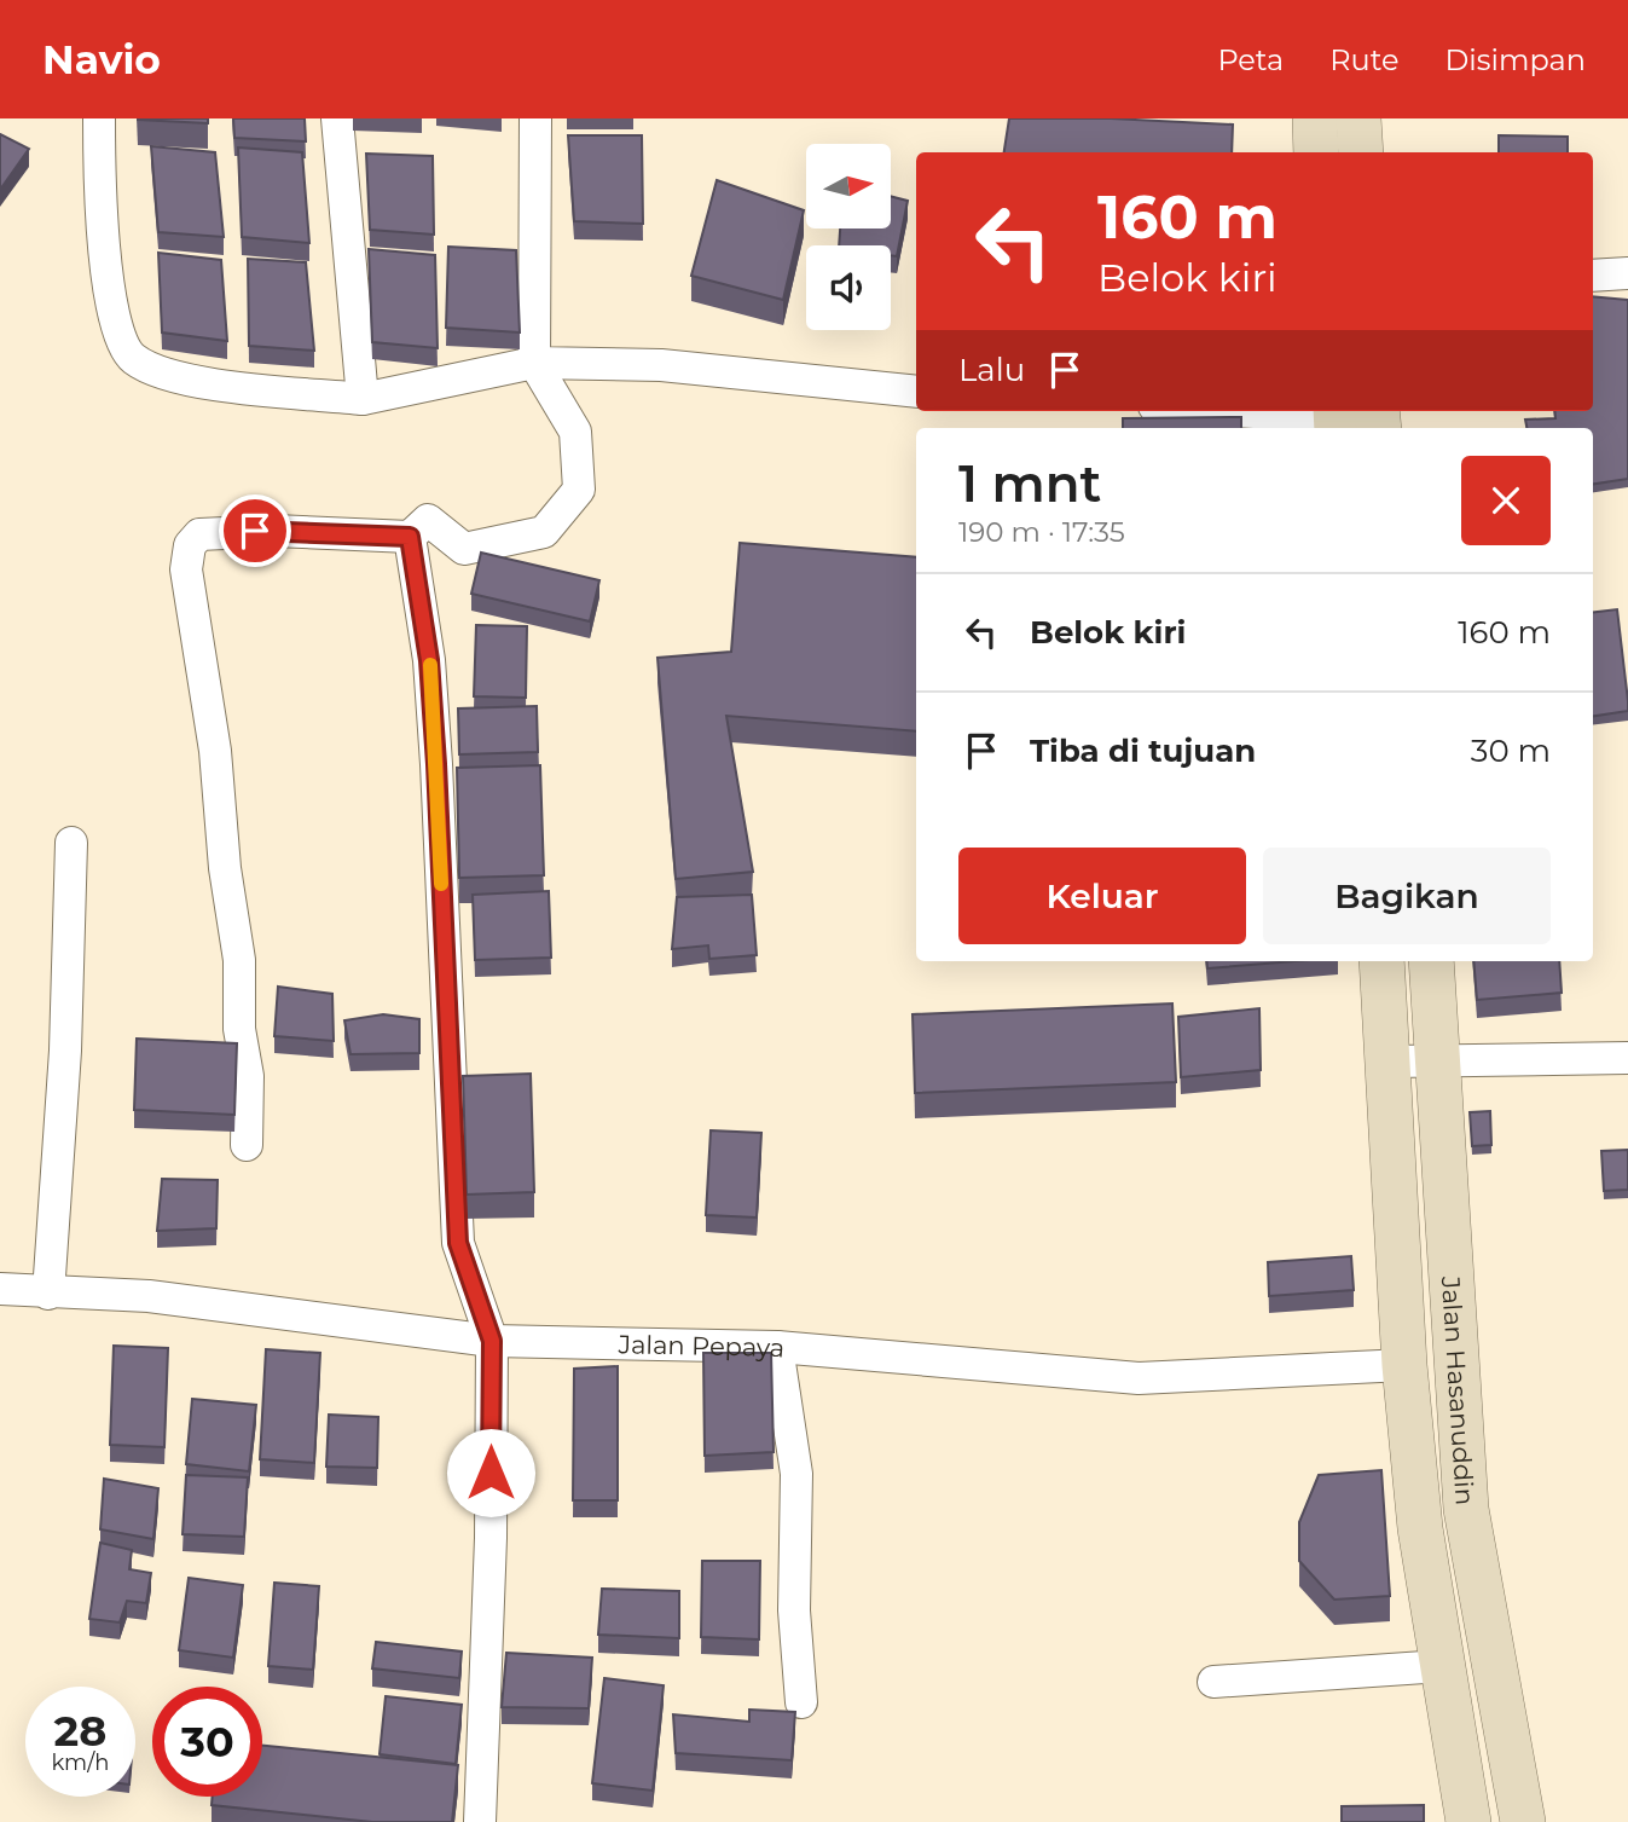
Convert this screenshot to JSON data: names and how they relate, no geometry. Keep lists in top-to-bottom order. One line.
{"streets":{"street":["Jalan Pepaya","Jalan Hasanuddin"]},"crossings":[["Jalan Pepaya","Jalan Hasanuddin"]],"north":"right","page":{"header":"Navio","nav":["Peta","Rute","Disimpan"],"turn":["160 m","Belok kiri"],"then":"Lalu","heading":["1 mnt","190 m · 17:35"],"list":[{"name":"Belok kiri","value":"160 m"},{"name":"Tiba di tujuan","value":"30 m"}],"buttons":["Keluar","Bagikan"],"speed":"28 km/h","limit":"30"}}
